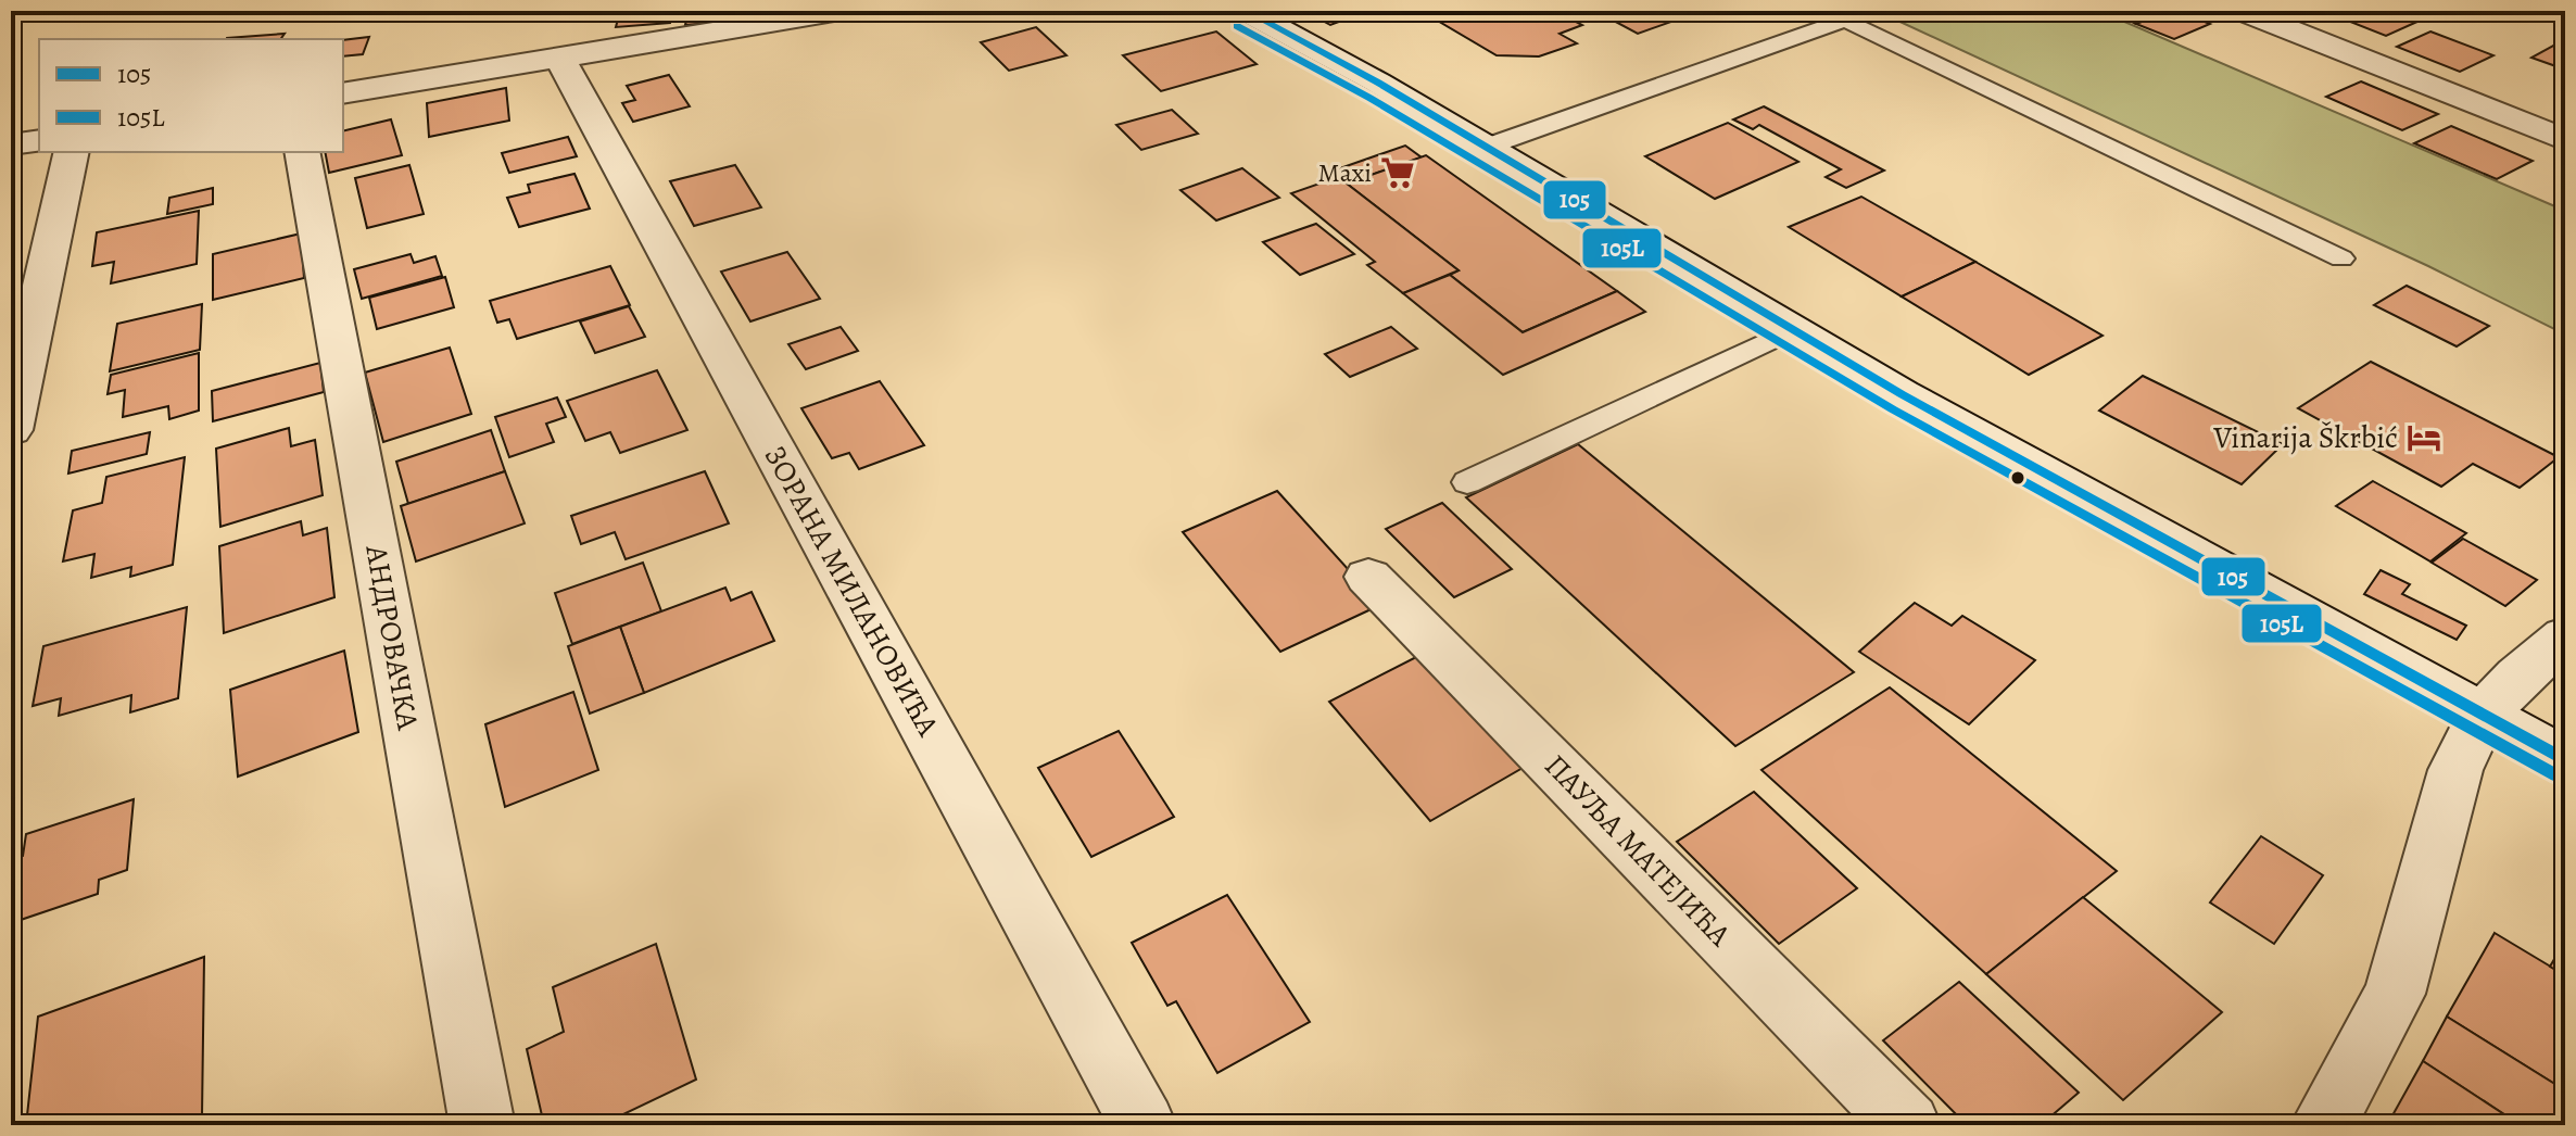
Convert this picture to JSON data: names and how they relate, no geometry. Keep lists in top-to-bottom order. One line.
{"streets":{"street":["ЗОРАНА МИЛАНОВИЋА","АНДРОВАЧКА","ПАУЉА МАТЕЈИЋА"]},"places":{"supermarket":["Maxi"],"hotel":["Vinarija Škrbić"]},"lines":["transit line 105","transit line 105L"],"legend":["105","105L"]}
